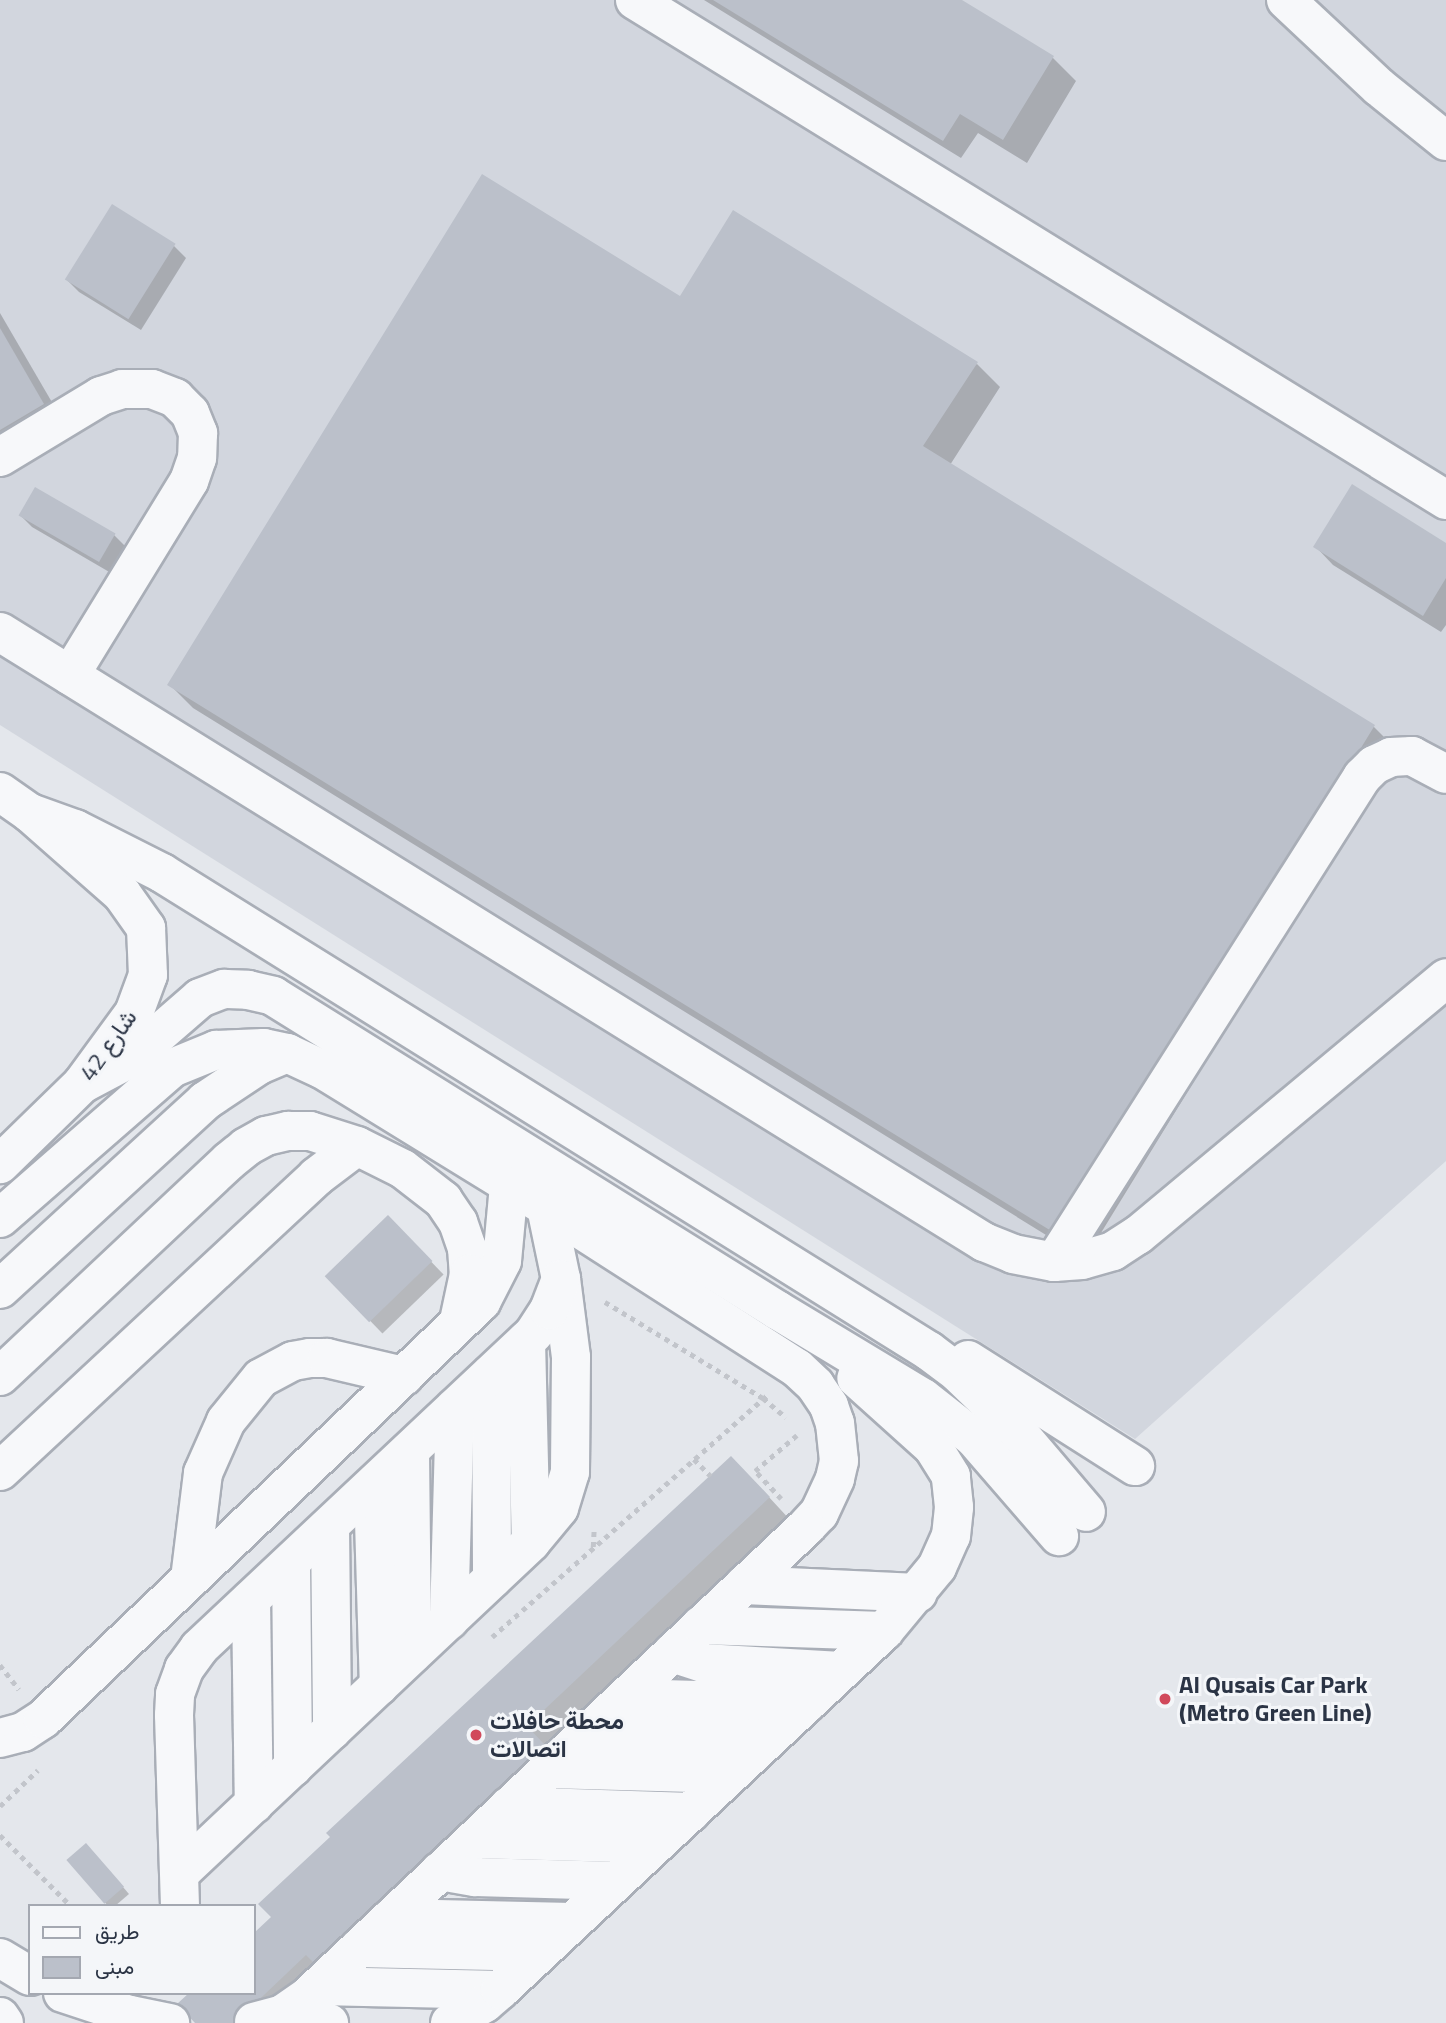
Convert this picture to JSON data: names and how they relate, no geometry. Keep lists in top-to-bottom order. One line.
{"streets":{"street":["شارع 42"]},"places":["Al Qusais Car Park (Metro Green Line)","محطة حافلات اتصالات"],"legend":["طريق","مبنى"]}
